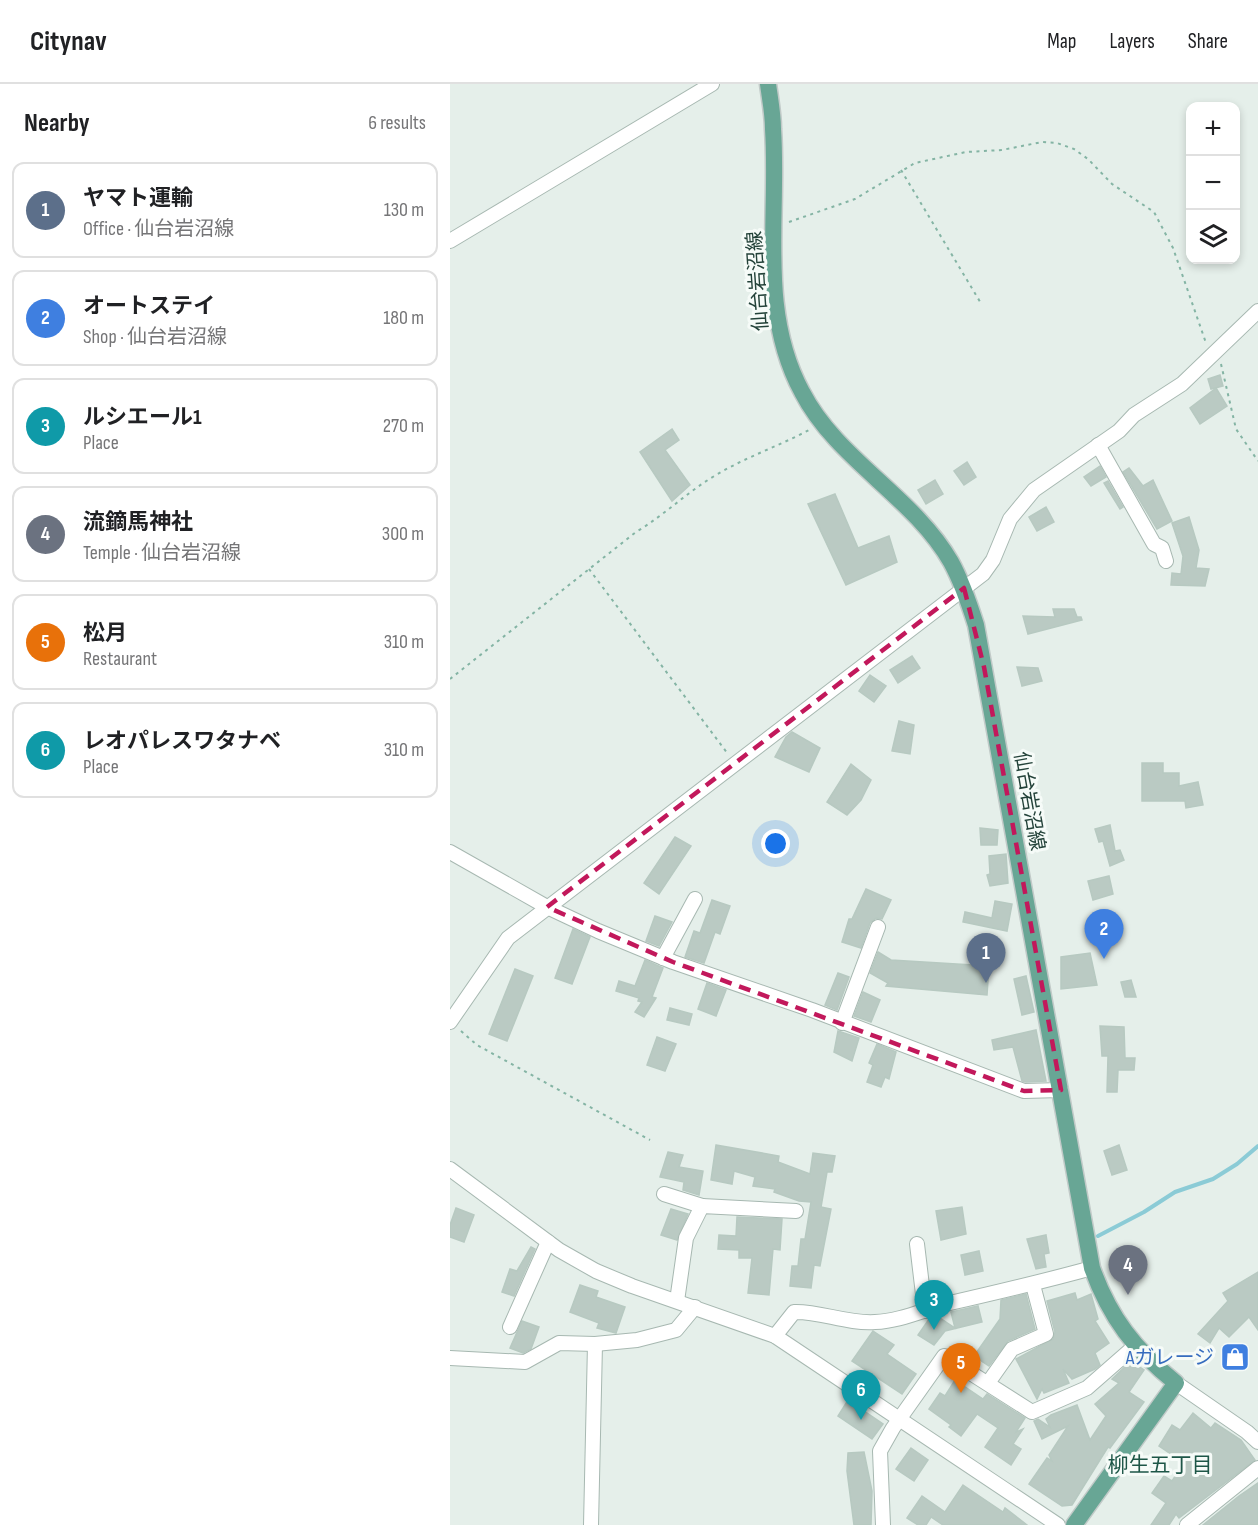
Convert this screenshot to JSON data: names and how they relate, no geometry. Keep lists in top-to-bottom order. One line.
{"streets":{"main road":["仙台岩沼線"]},"districts":["柳生五丁目"],"places":{"shop":["Aガレージ"]},"page":{"header":"Citynav","nav":["Map","Layers","Share"],"heading":["Nearby","6 results"],"map_buttons":["+","−"],"list":[{"mark":"1","name":"ヤマト運輸","note":"Office · 仙台岩沼線","value":"130 m"},{"mark":"2","name":"オートステイ","note":"Shop · 仙台岩沼線","value":"180 m"},{"mark":"3","name":"ルシエール1","note":"Place","value":"270 m"},{"mark":"4","name":"流鏑馬神社","note":"Temple · 仙台岩沼線","value":"300 m"},{"mark":"5","name":"松月","note":"Restaurant","value":"310 m"},{"mark":"6","name":"レオパレスワタナベ","note":"Place","value":"310 m"}],"pins":["2","1","4","3","5","6"]}}
